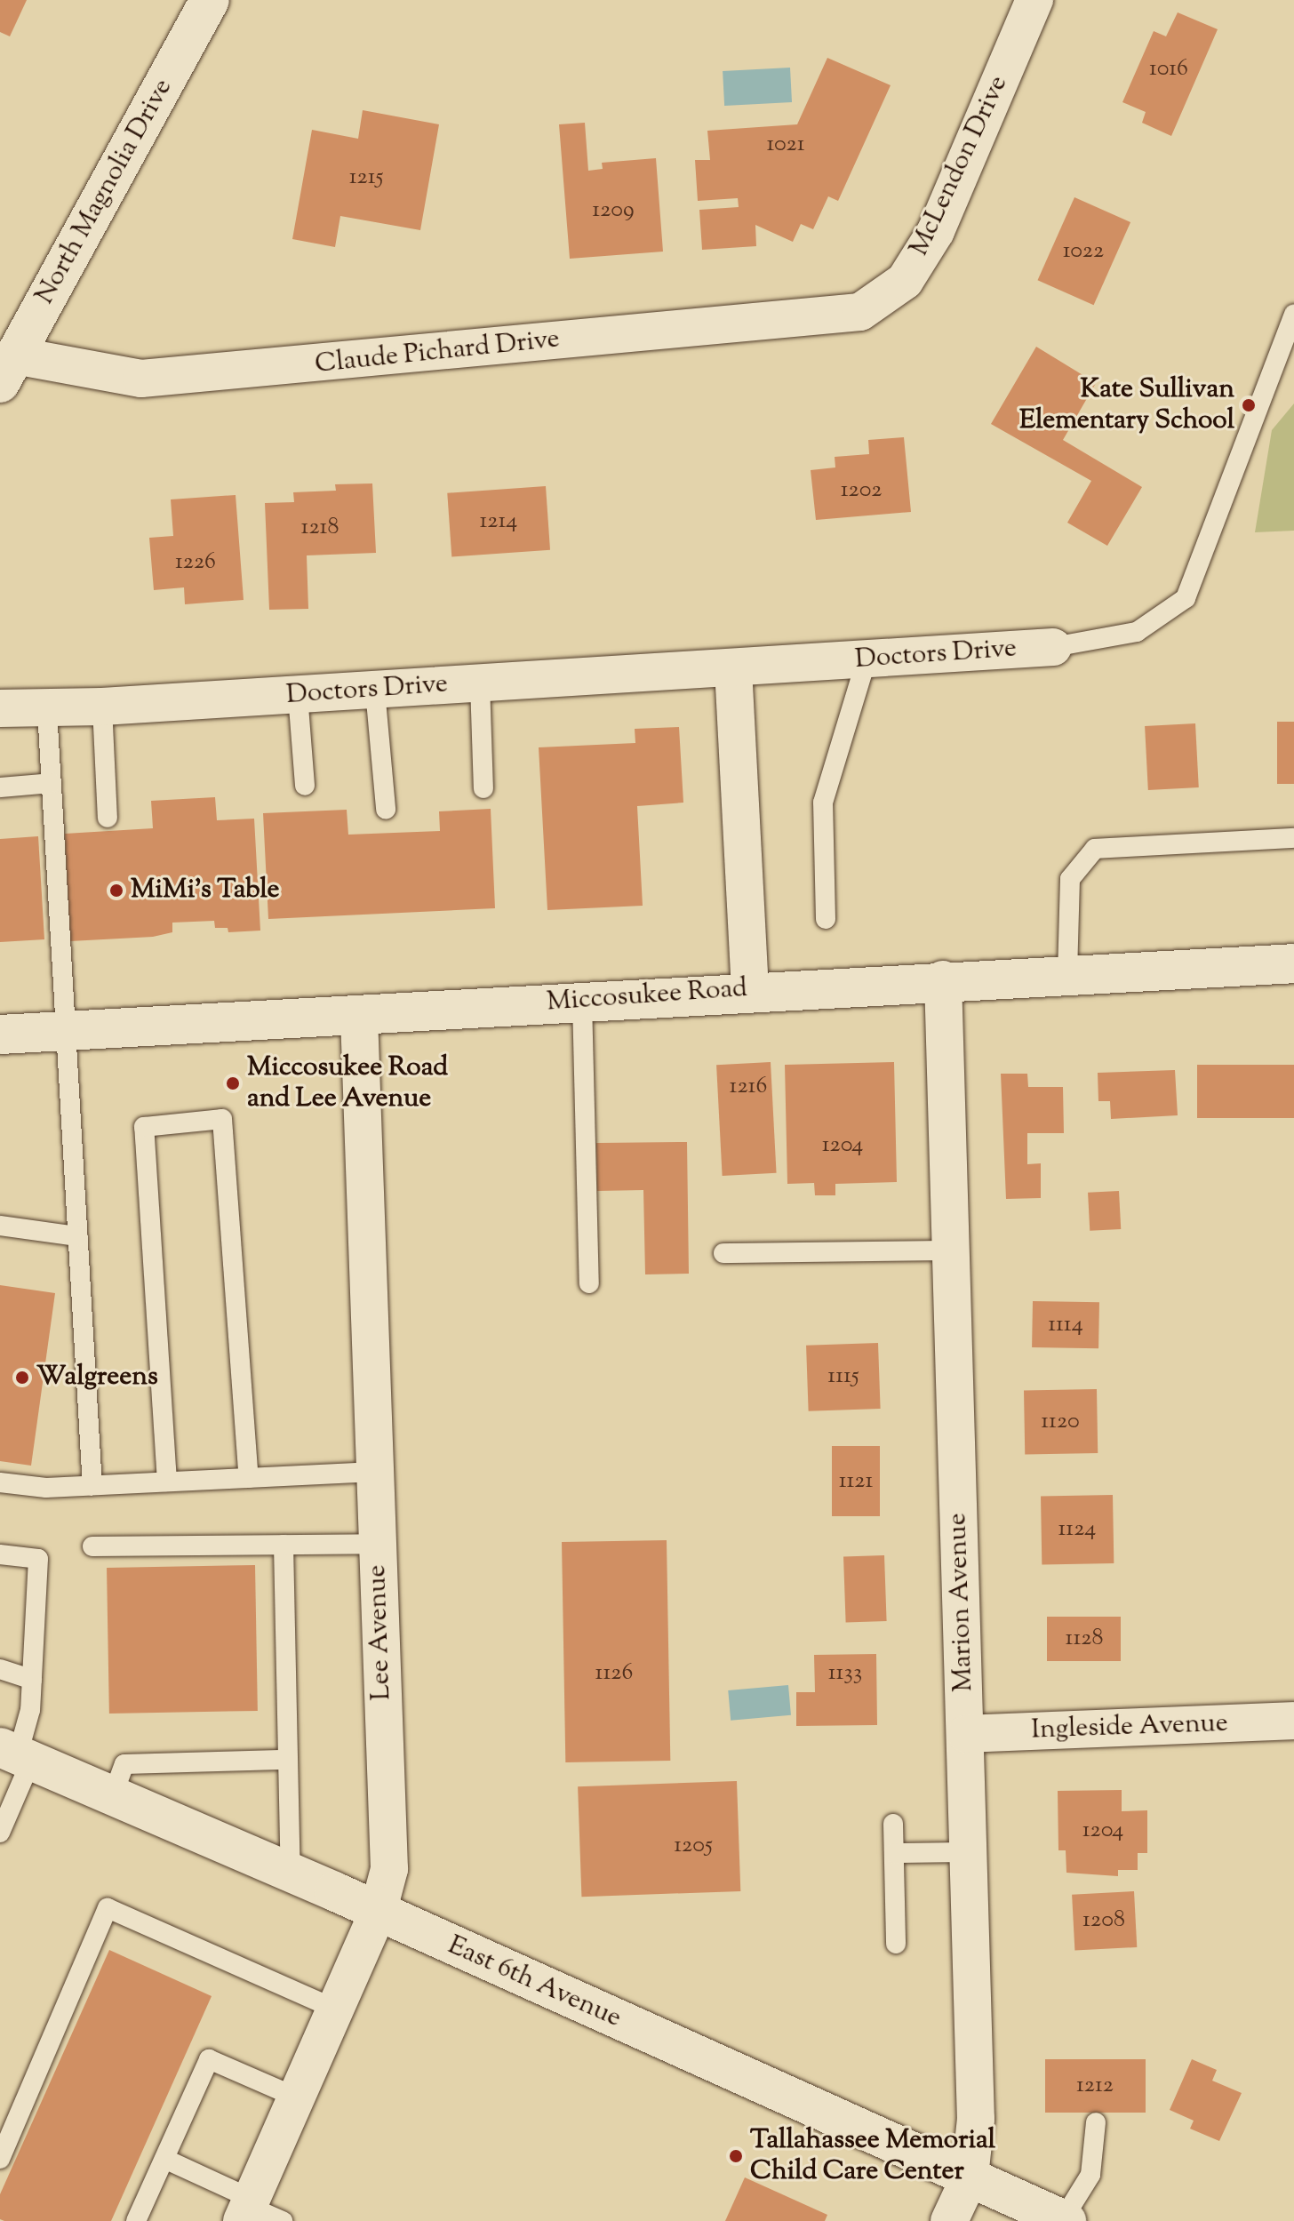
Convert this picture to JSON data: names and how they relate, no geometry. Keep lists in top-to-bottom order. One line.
{"streets":{"street":["McLendon Drive","North Magnolia Drive","Claude Pichard Drive","Doctors Drive","Miccosukee Road","Marion Avenue","Lee Avenue","Ingleside Avenue","East 6th Avenue"]},"crossings":[["McLendon Drive","Claude Pichard Drive"],["North Magnolia Drive","Claude Pichard Drive"],["Miccosukee Road","Marion Avenue"],["Miccosukee Road","Lee Avenue"],["Marion Avenue","Ingleside Avenue"],["Marion Avenue","East 6th Avenue"],["Lee Avenue","East 6th Avenue"]],"places":["Kate Sullivan Elementary School","MiMi's Table","Miccosukee Road and Lee Avenue","Walgreens","Tallahassee Memorial Child Care Center"],"house_numbers":["1016","1021","1215","1209","1022","1202","1214","1218","1226","1216","1204","1114","1115","1120","1121","1124","1128","1126","1133","1204","1205","1208","1212"]}
